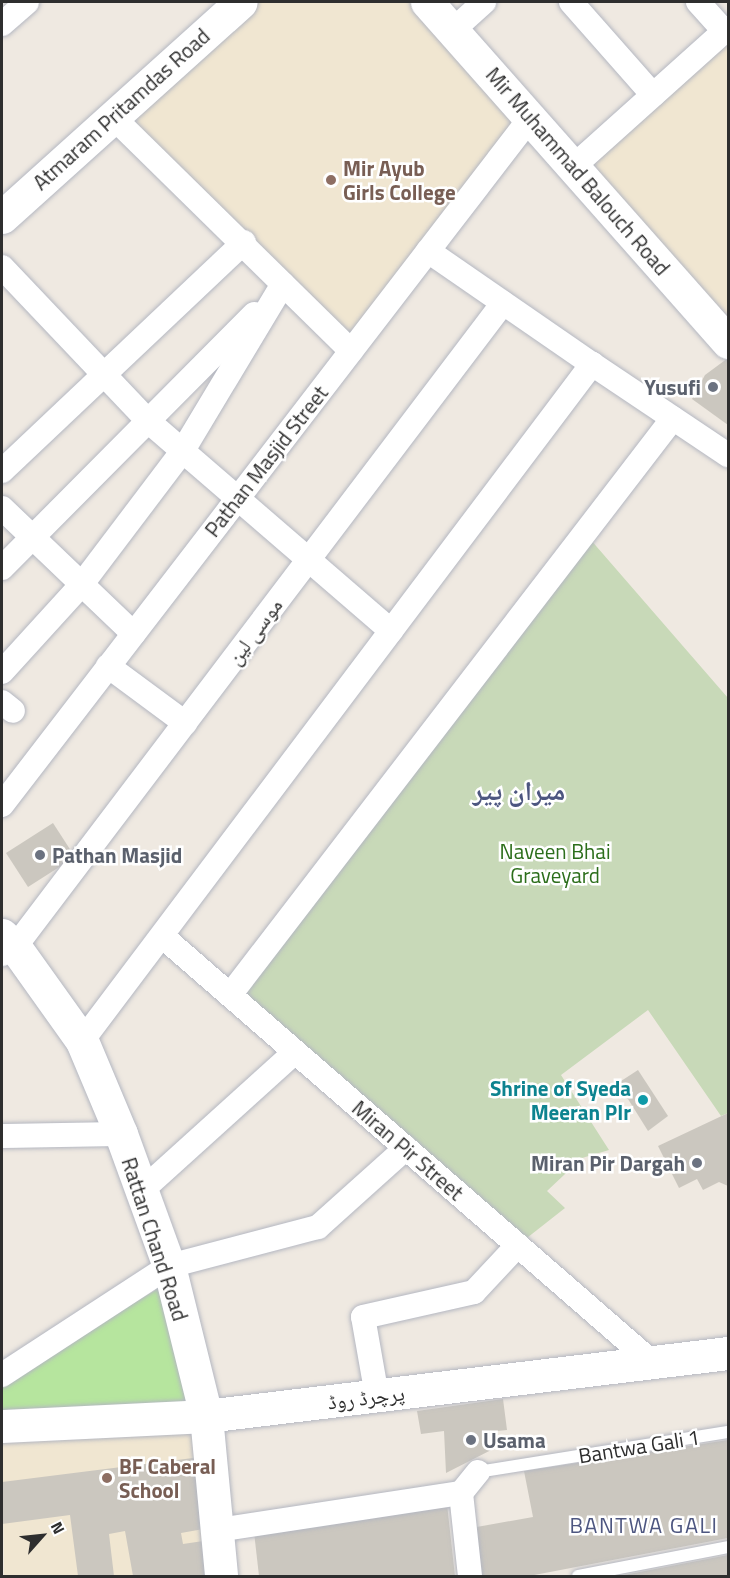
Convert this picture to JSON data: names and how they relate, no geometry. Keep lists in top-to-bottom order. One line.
{"streets":{"street":["Atmaram Pritamdas Road","Mir Muhammad Balouch Road","Pathan Masjid Street","موسی لین","Miran Pir Street","Rattan Chand Road","پرچرڈ روڈ"],"lane":["Bantwa Gali 1"]},"crossings":[["Mir Muhammad Balouch Road","Pathan Masjid Street"],["موسی لین","Rattan Chand Road"],["Miran Pir Street","پرچرڈ روڈ"],["Rattan Chand Road","پرچرڈ روڈ"]],"districts":["میران پیر","BANTWA GALI"],"parks":["Naveen Bhai Graveyard"],"places":["Mir Ayub Girls College","Yusufi","Pathan Masjid","Shrine of Syeda Meeran PIr","Miran Pir Dargah","Usama","BF Caberal School"],"north":"top right"}
